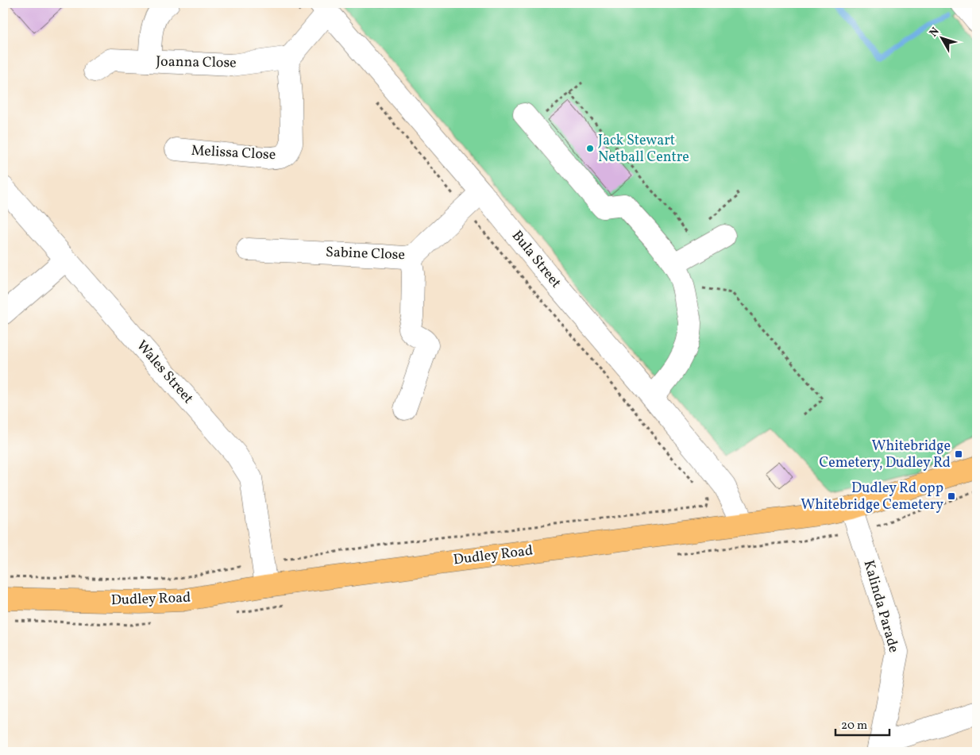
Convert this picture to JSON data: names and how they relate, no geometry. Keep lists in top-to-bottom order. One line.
{"streets":{"main road":["Dudley Road"],"street":["Joanna Close","Melissa Close","Sabine Close","Bula Street","Wales Street","Kalinda Parade"]},"crossings":[["Joanna Close","Melissa Close"],["Sabine Close","Bula Street"],["Bula Street","Dudley Road"],["Wales Street","Dudley Road"],["Dudley Road","Kalinda Parade"]],"places":{"other":["Jack Stewart Netball Centre"],"transit":["Whitebridge Cemetery, Dudley Rd","Dudley Rd opp Whitebridge Cemetery"]},"scale_bar":"20 m","north":"top left"}
